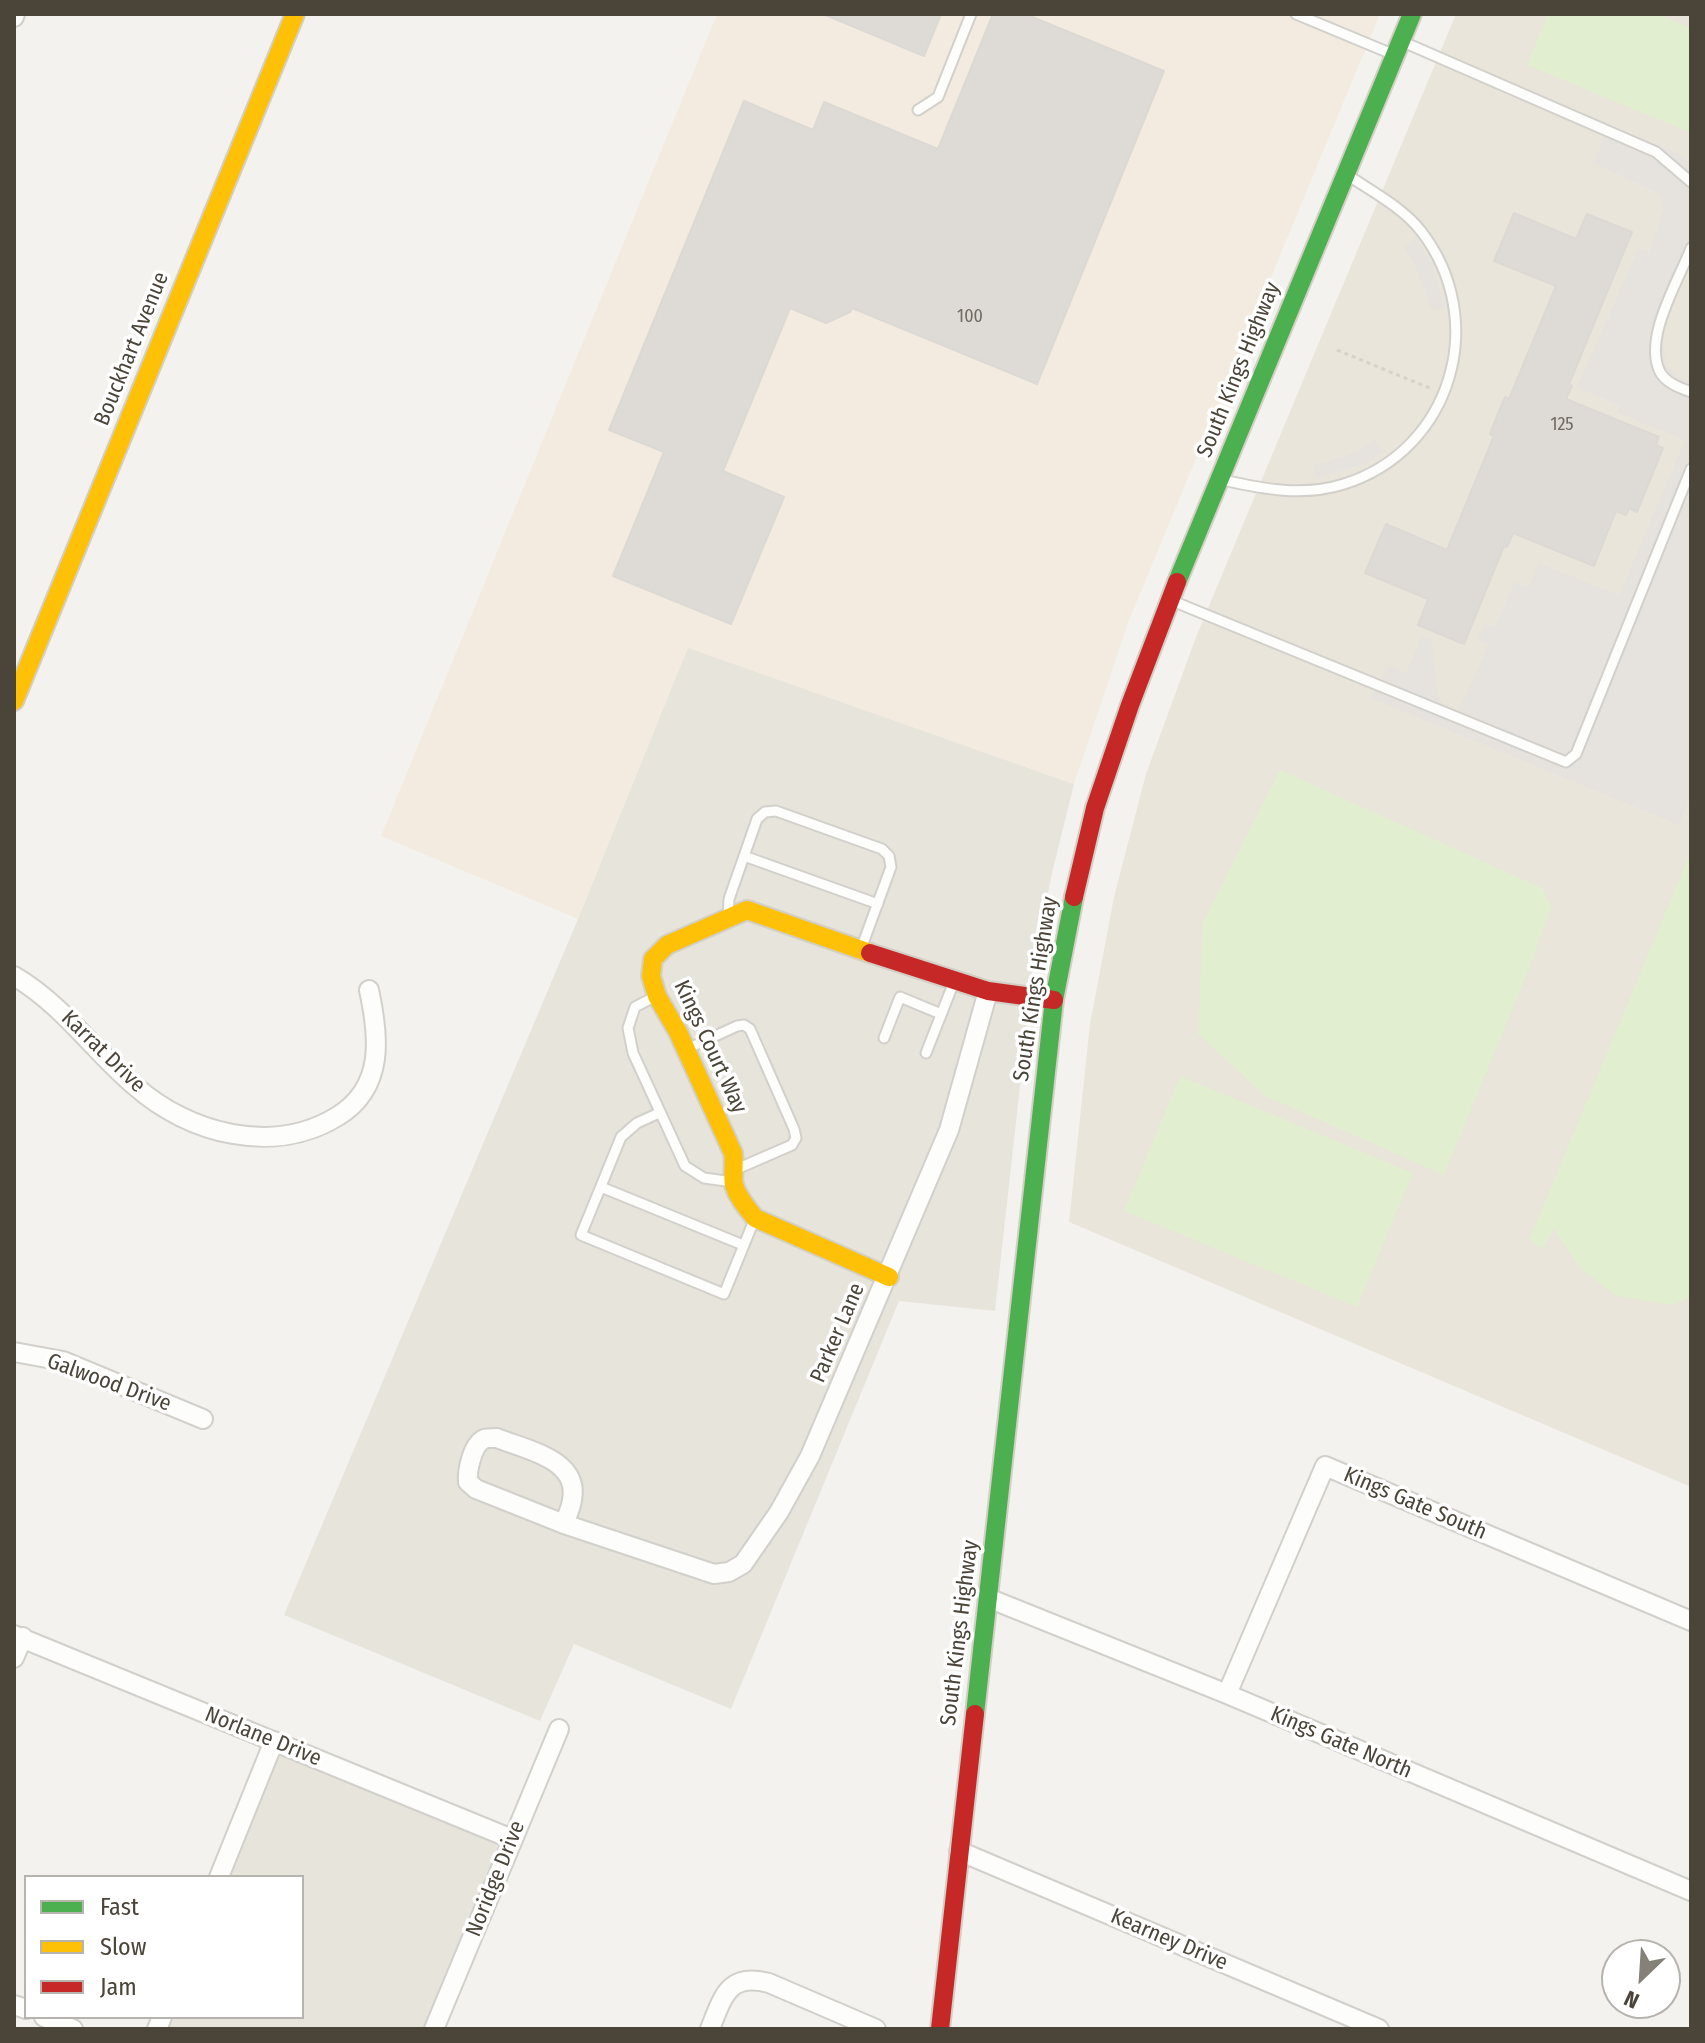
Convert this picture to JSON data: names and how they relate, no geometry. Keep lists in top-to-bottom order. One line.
{"streets":{"main road":["Bouckhart Avenue","South Kings Highway","Kings Court Way"],"street":["Karrat Drive","Parker Lane","Galwood Drive","Kings Gate South","Norlane Drive","Kings Gate North","Noridge Drive","Kearney Drive"]},"crossings":[["South Kings Highway","Kings Gate North"],["South Kings Highway","Kearney Drive"],["Kings Court Way","Parker Lane"],["Kings Gate South","Kings Gate North"],["Norlane Drive","Noridge Drive"]],"house_numbers":["100","125"],"legend":["Fast","Slow","Jam"],"north":"bottom left"}
